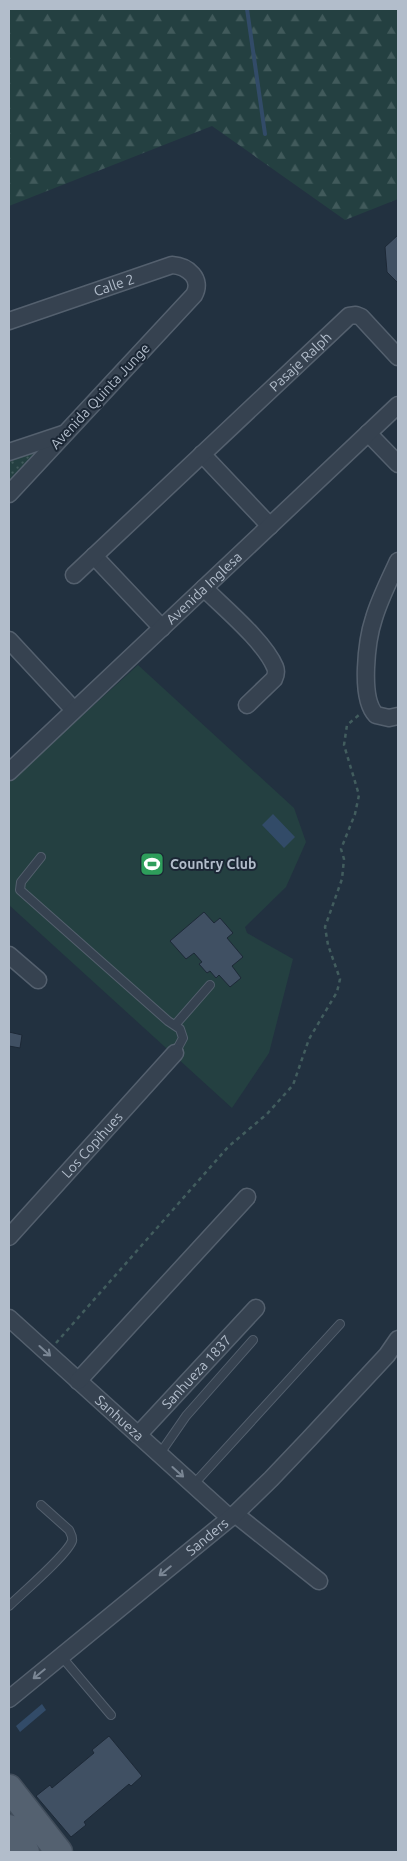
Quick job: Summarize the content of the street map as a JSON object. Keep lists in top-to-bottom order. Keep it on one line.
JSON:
{"streets":{"street":["Calle 2","Pasaje Ralph","Avenida Quinta Junge","Avenida Inglesa","Los Copihues","Sanhueza 1837","Sanhueza","Sanders"]},"crossings":[["Calle 2","Avenida Quinta Junge"],["Sanhueza 1837","Sanhueza"],["Sanhueza","Sanders"]],"one_way":["Sanders"],"places":{"sports":["Country Club"]}}
